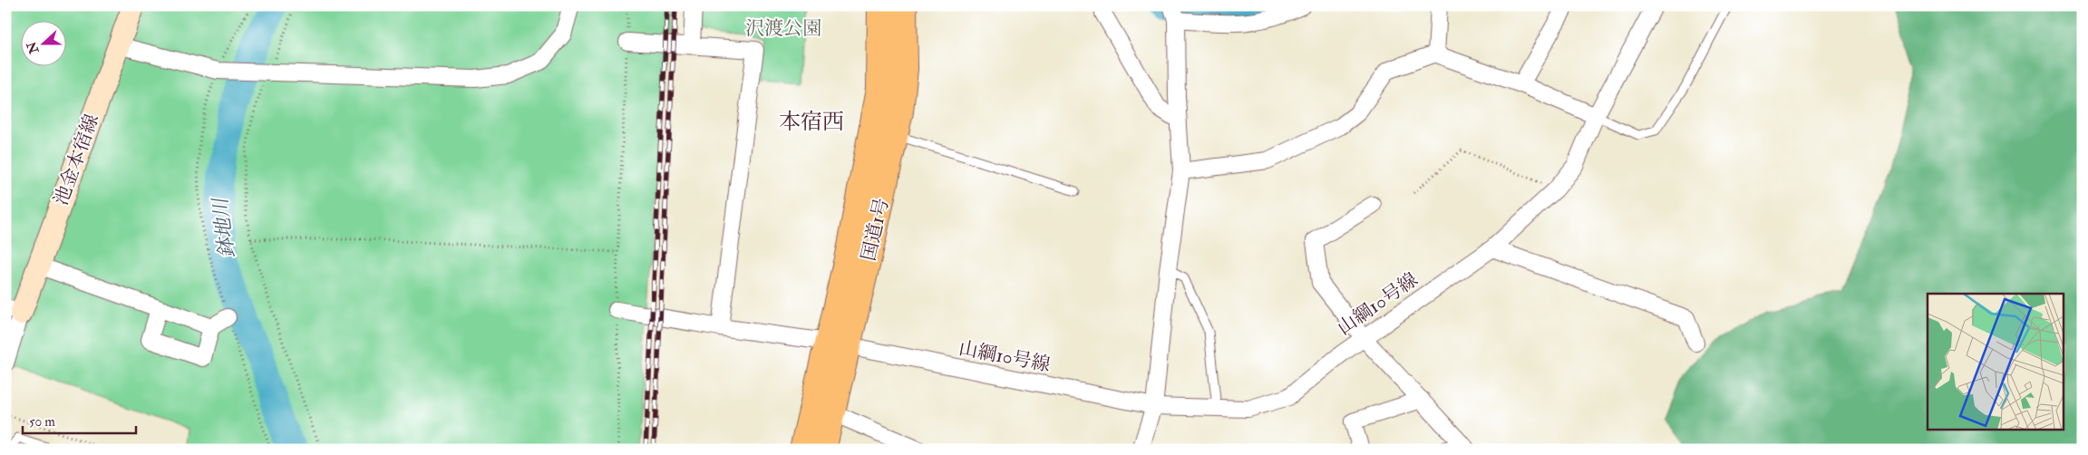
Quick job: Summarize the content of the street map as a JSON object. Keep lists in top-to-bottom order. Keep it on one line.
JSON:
{"streets":{"highway":["国道1号"],"street":["池金本宿線","山綱10号線"]},"crossings":[["国道1号","山綱10号線"]],"districts":["本宿西"],"water":["鉢地川"],"parks":["沢渡公園"],"scale_bar":"50 m","north":"left"}
